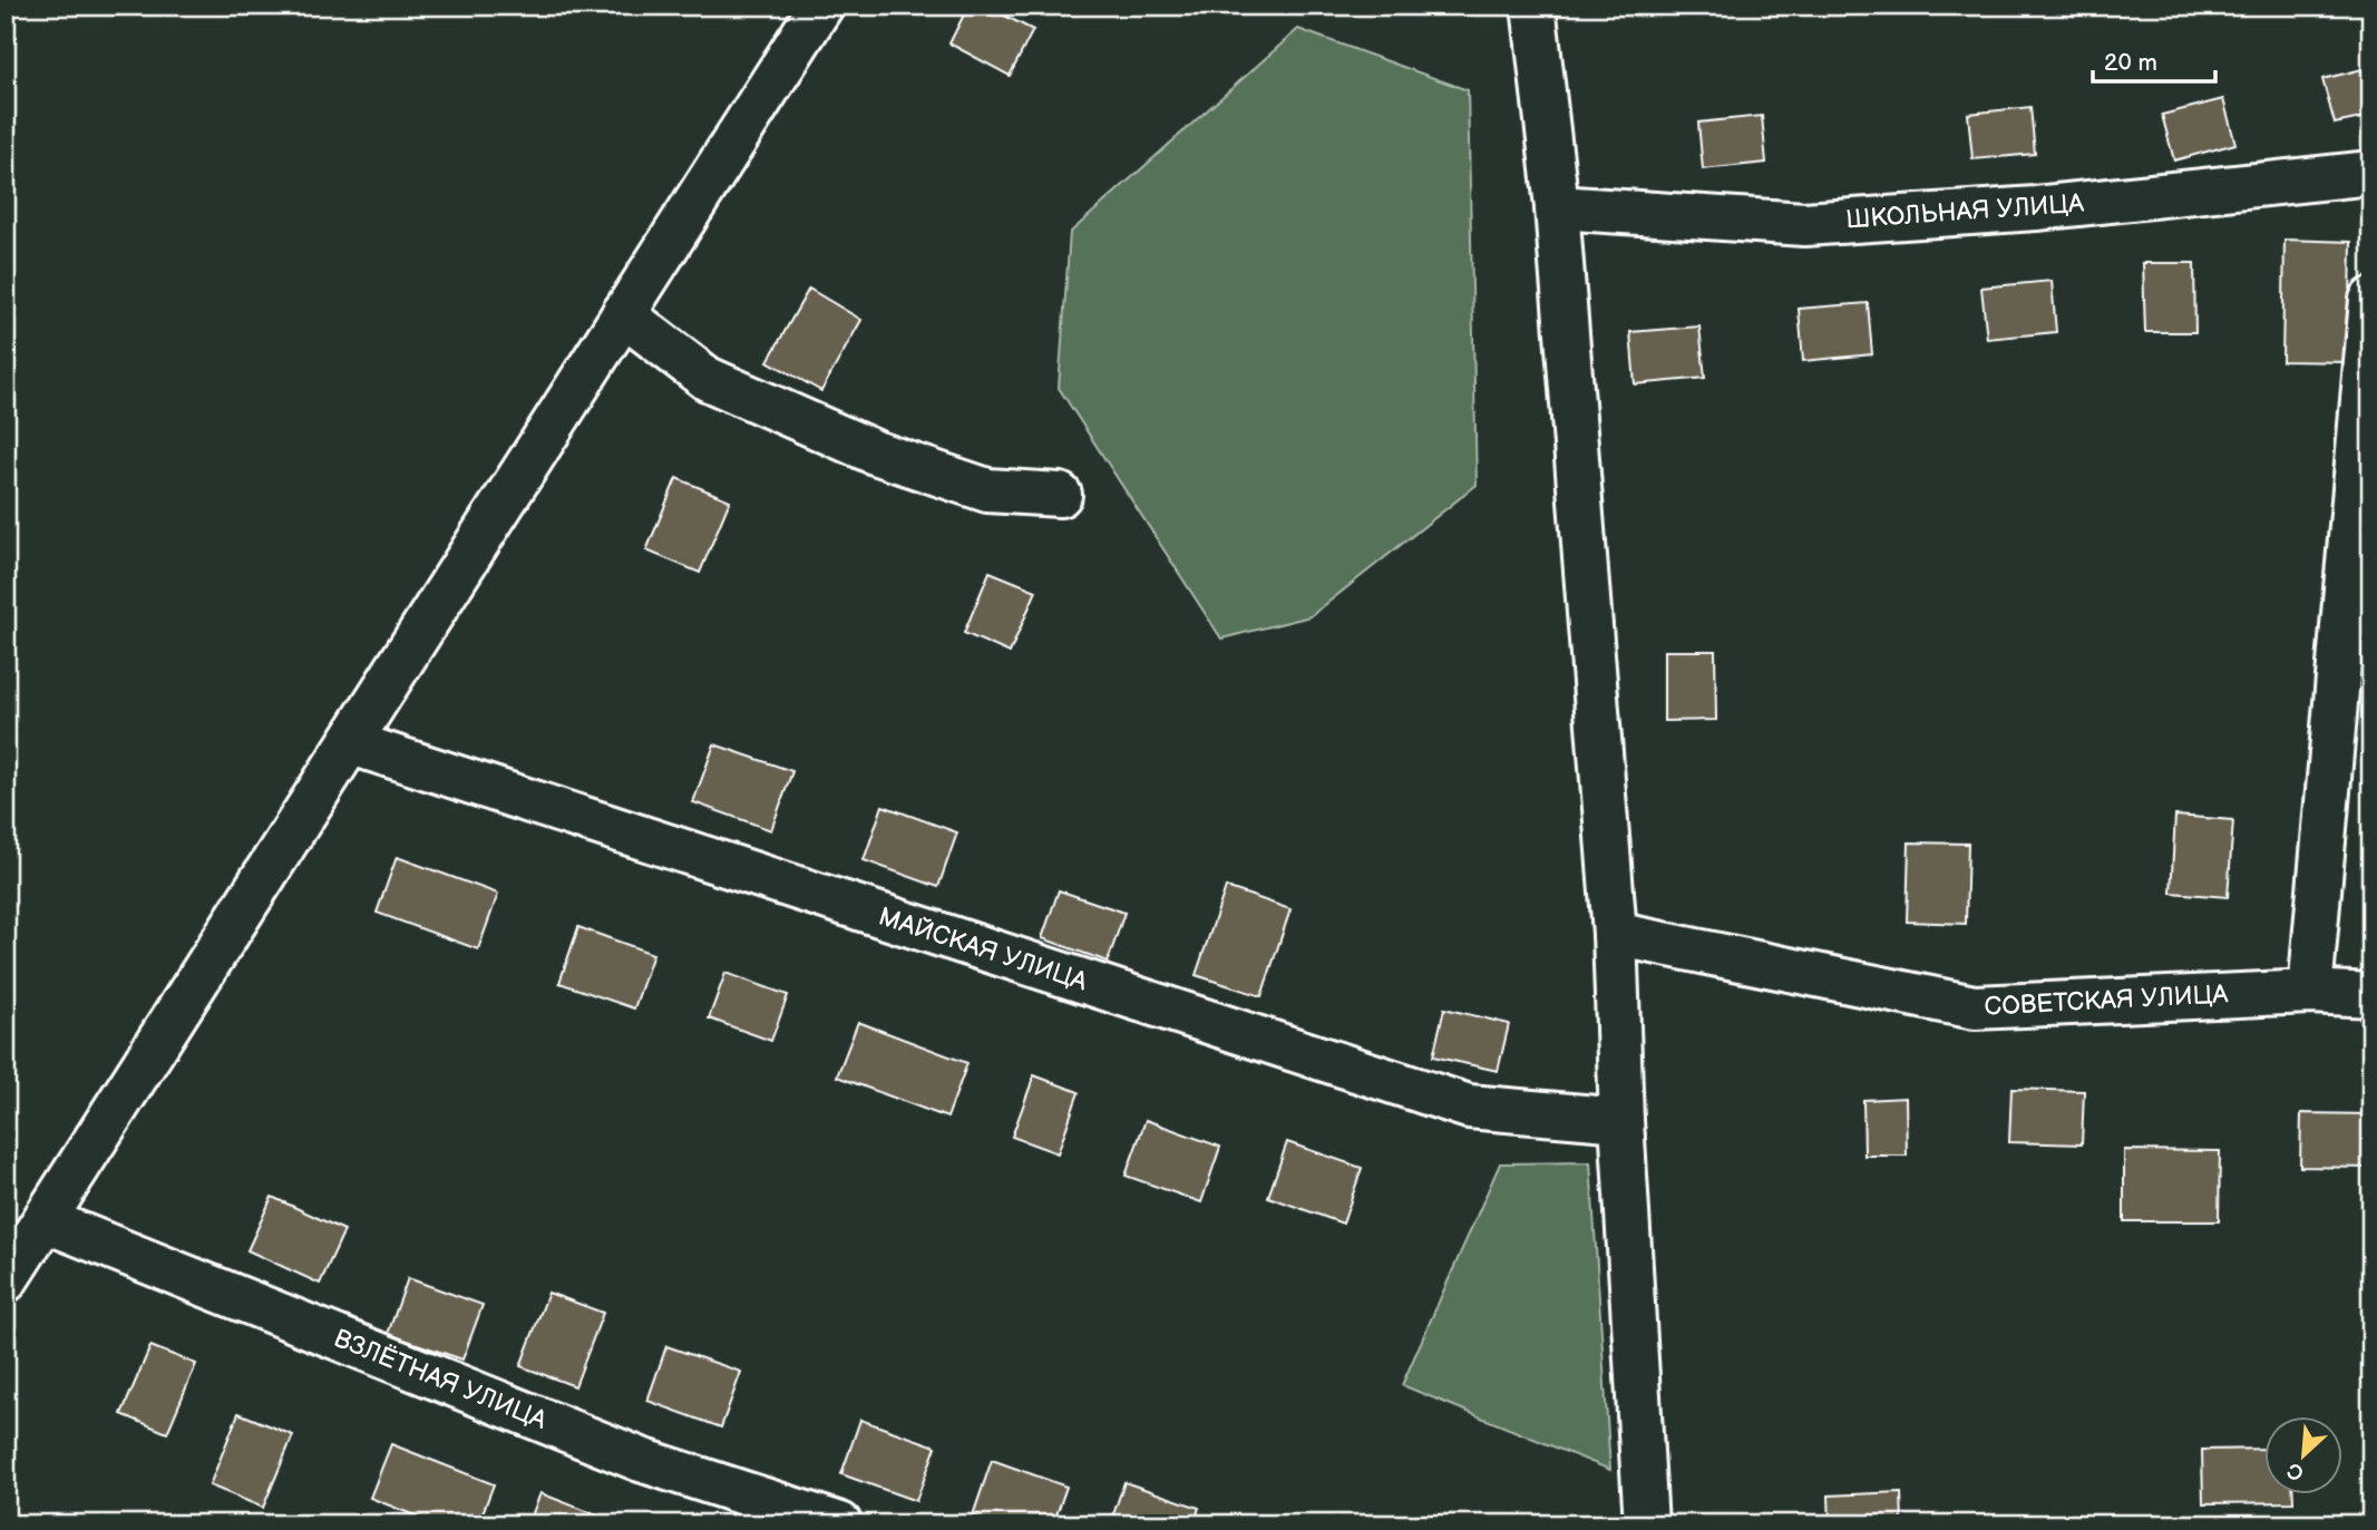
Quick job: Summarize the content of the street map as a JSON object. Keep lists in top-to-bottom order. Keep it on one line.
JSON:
{"streets":{"street":["ШКОЛЬНАЯ УЛИЦА","МАЙСКАЯ УЛИЦА","СОВЕТСКАЯ УЛИЦА","ВЗЛЁТНАЯ УЛИЦА"]},"scale_bar":"20 m","north":"bottom left"}
